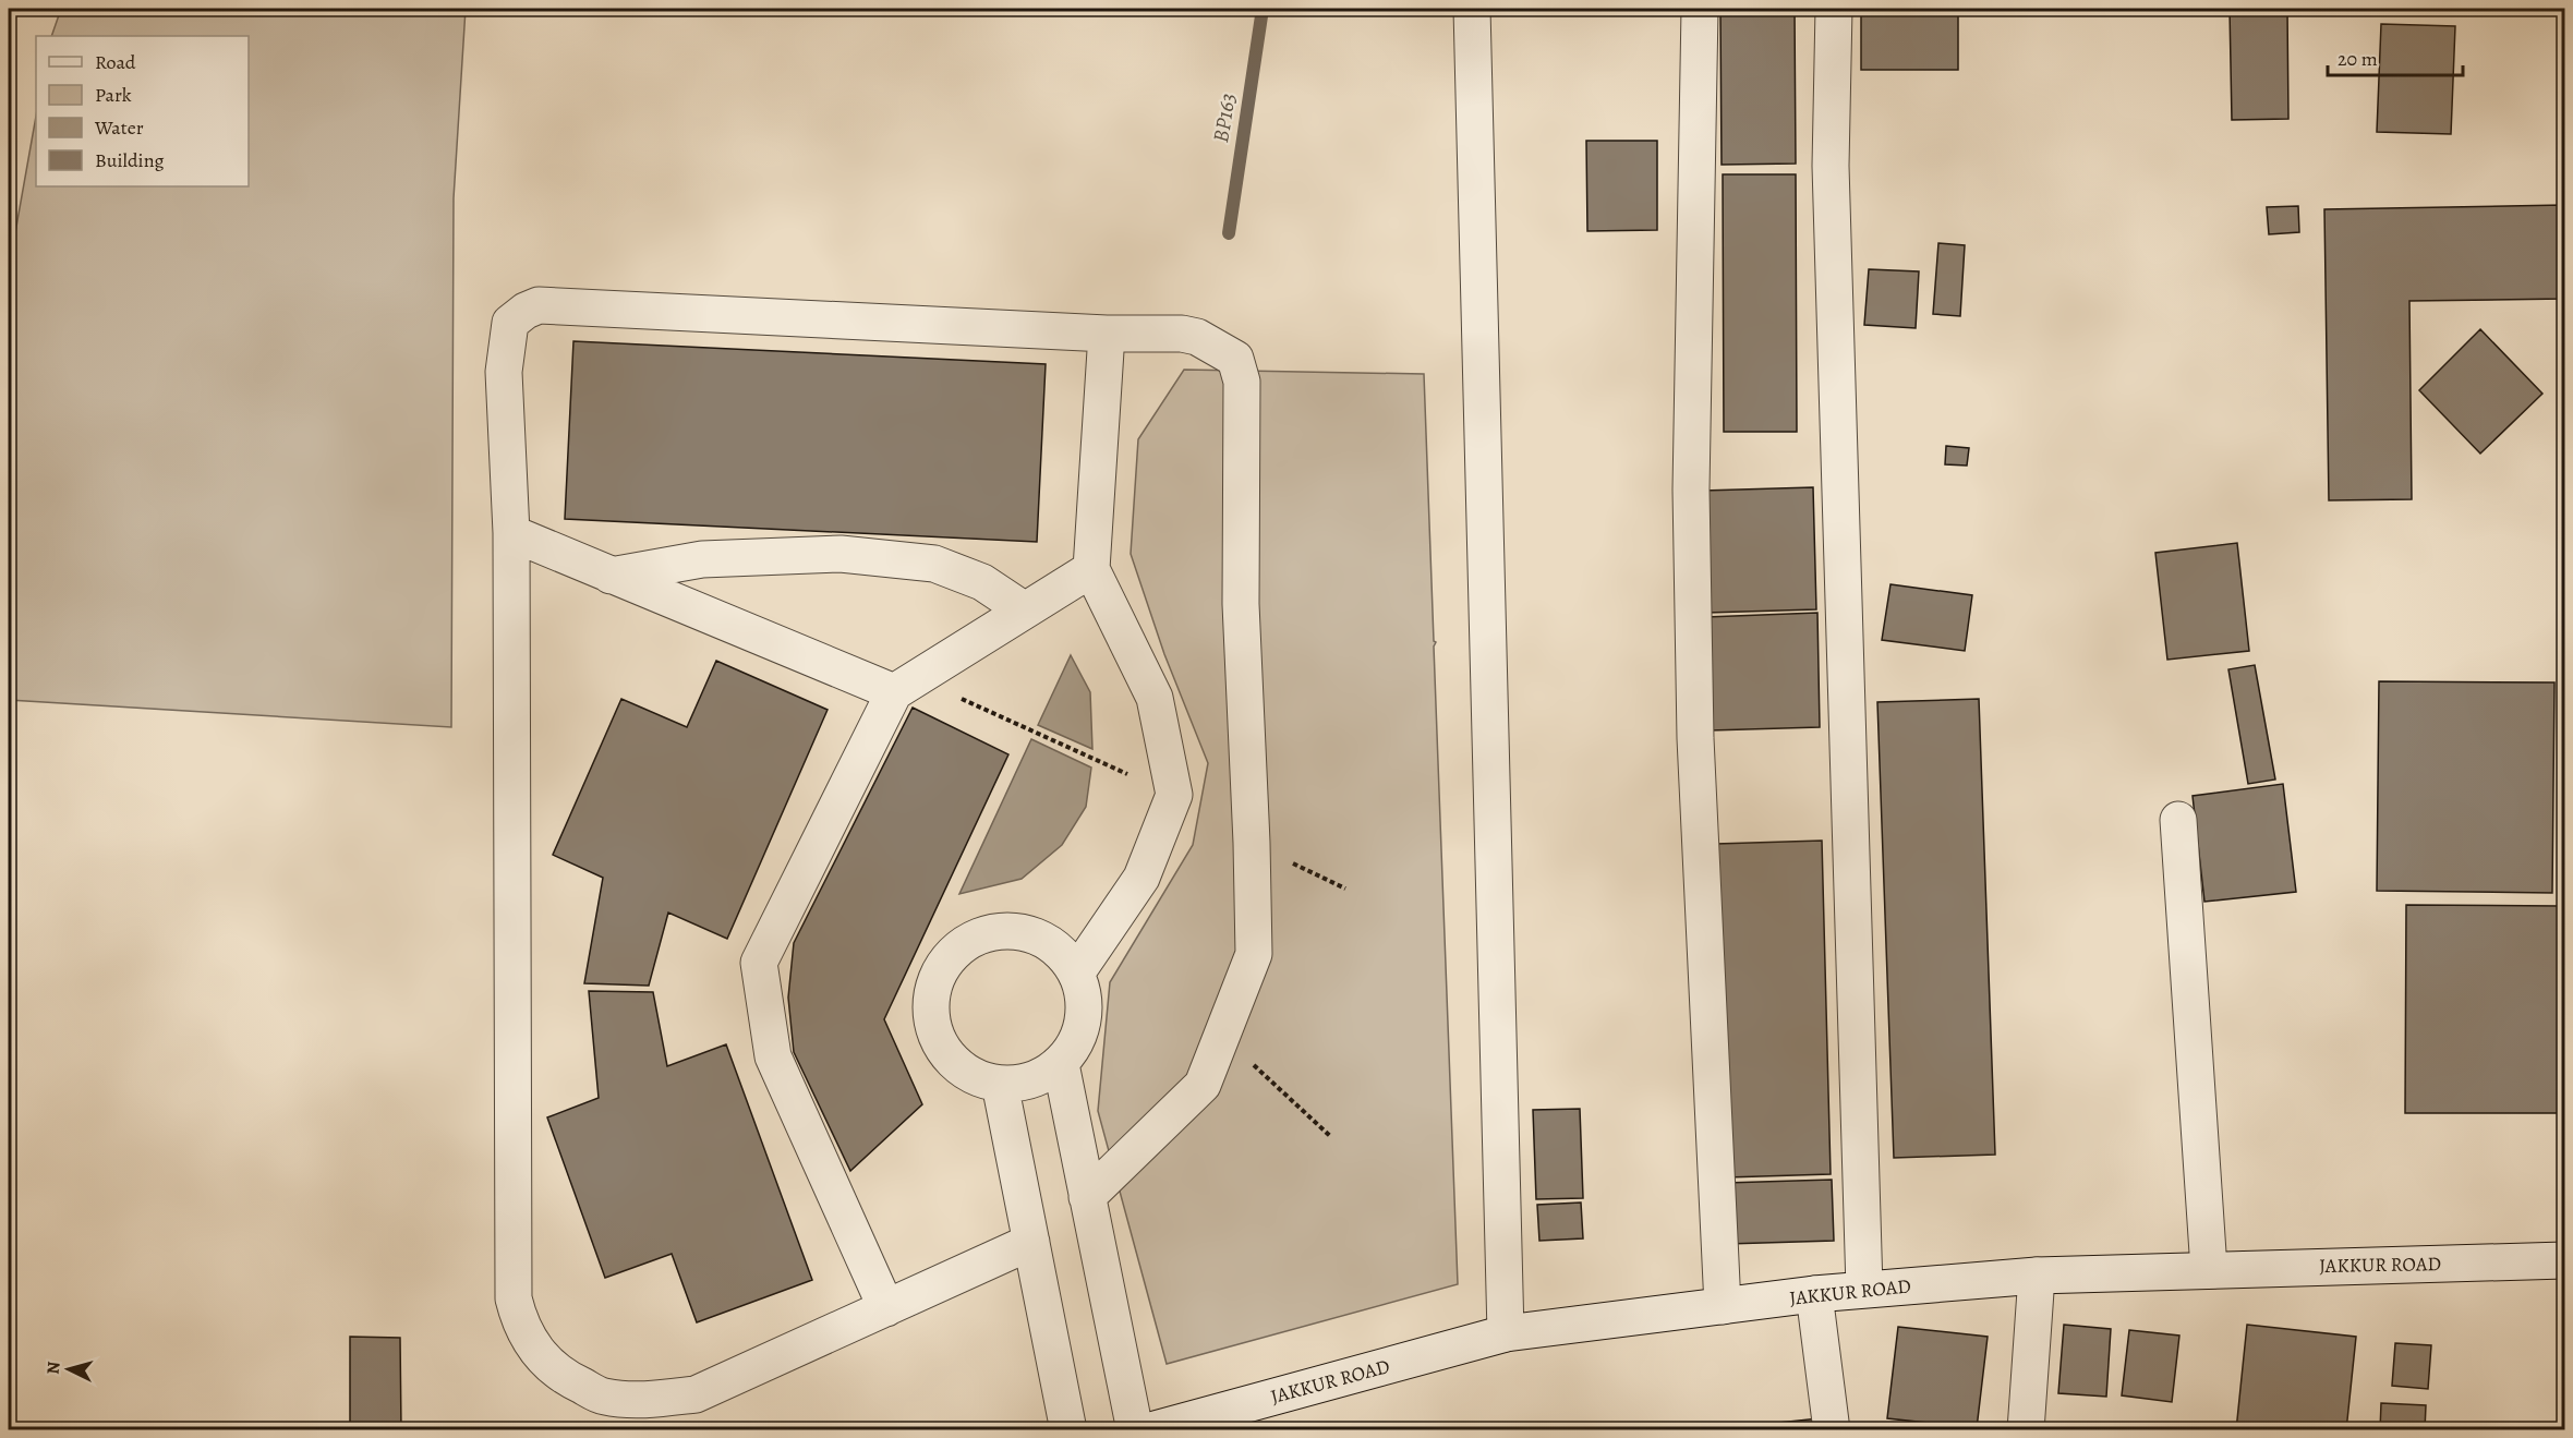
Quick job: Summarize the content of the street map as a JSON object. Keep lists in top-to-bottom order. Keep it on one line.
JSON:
{"streets":{"street":["JAKKUR ROAD"]},"water":["BP163"],"legend":["Road","Park","Water","Building"],"scale_bar":"20 m","north":"left"}
